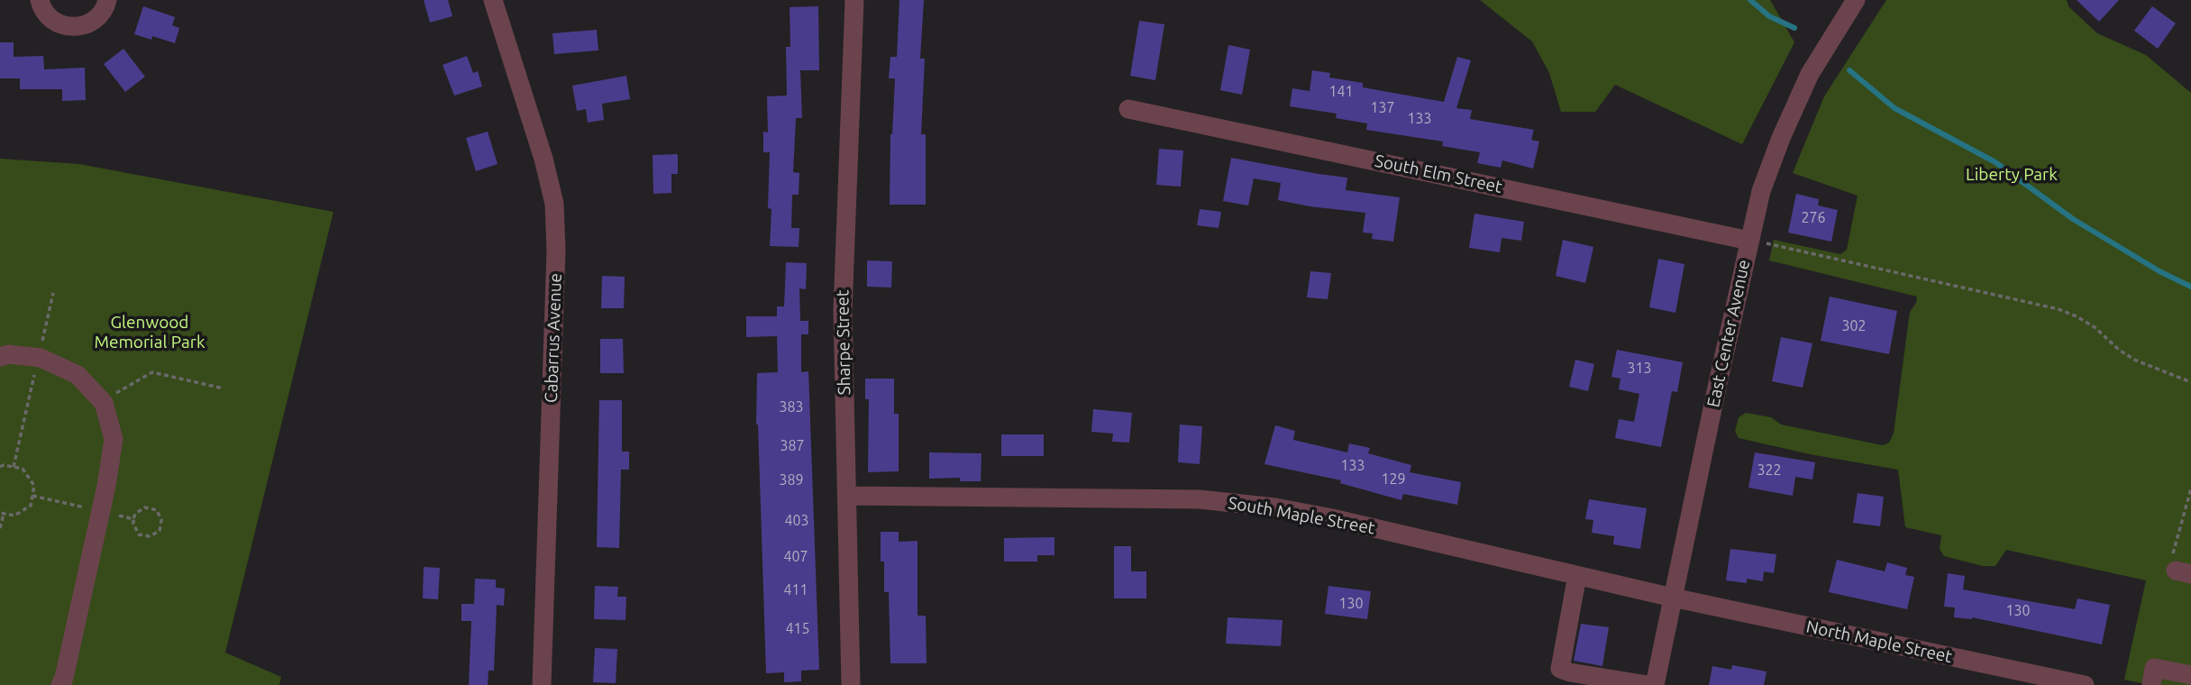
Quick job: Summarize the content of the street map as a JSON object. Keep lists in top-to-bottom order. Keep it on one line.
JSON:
{"streets":{"street":["South Elm Street","East Center Avenue","Cabarrus Avenue","Sharpe Street","South Maple Street","North Maple Street"]},"crossings":[["South Elm Street","East Center Avenue"],["East Center Avenue","South Maple Street"],["East Center Avenue","North Maple Street"],["Sharpe Street","South Maple Street"],["South Maple Street","North Maple Street"]],"parks":["Liberty Park","Glenwood Memorial Park"],"house_numbers":["141","137","133","276","302","313","383","387","133","322","129","389","403","407","411","130","130","415"]}
